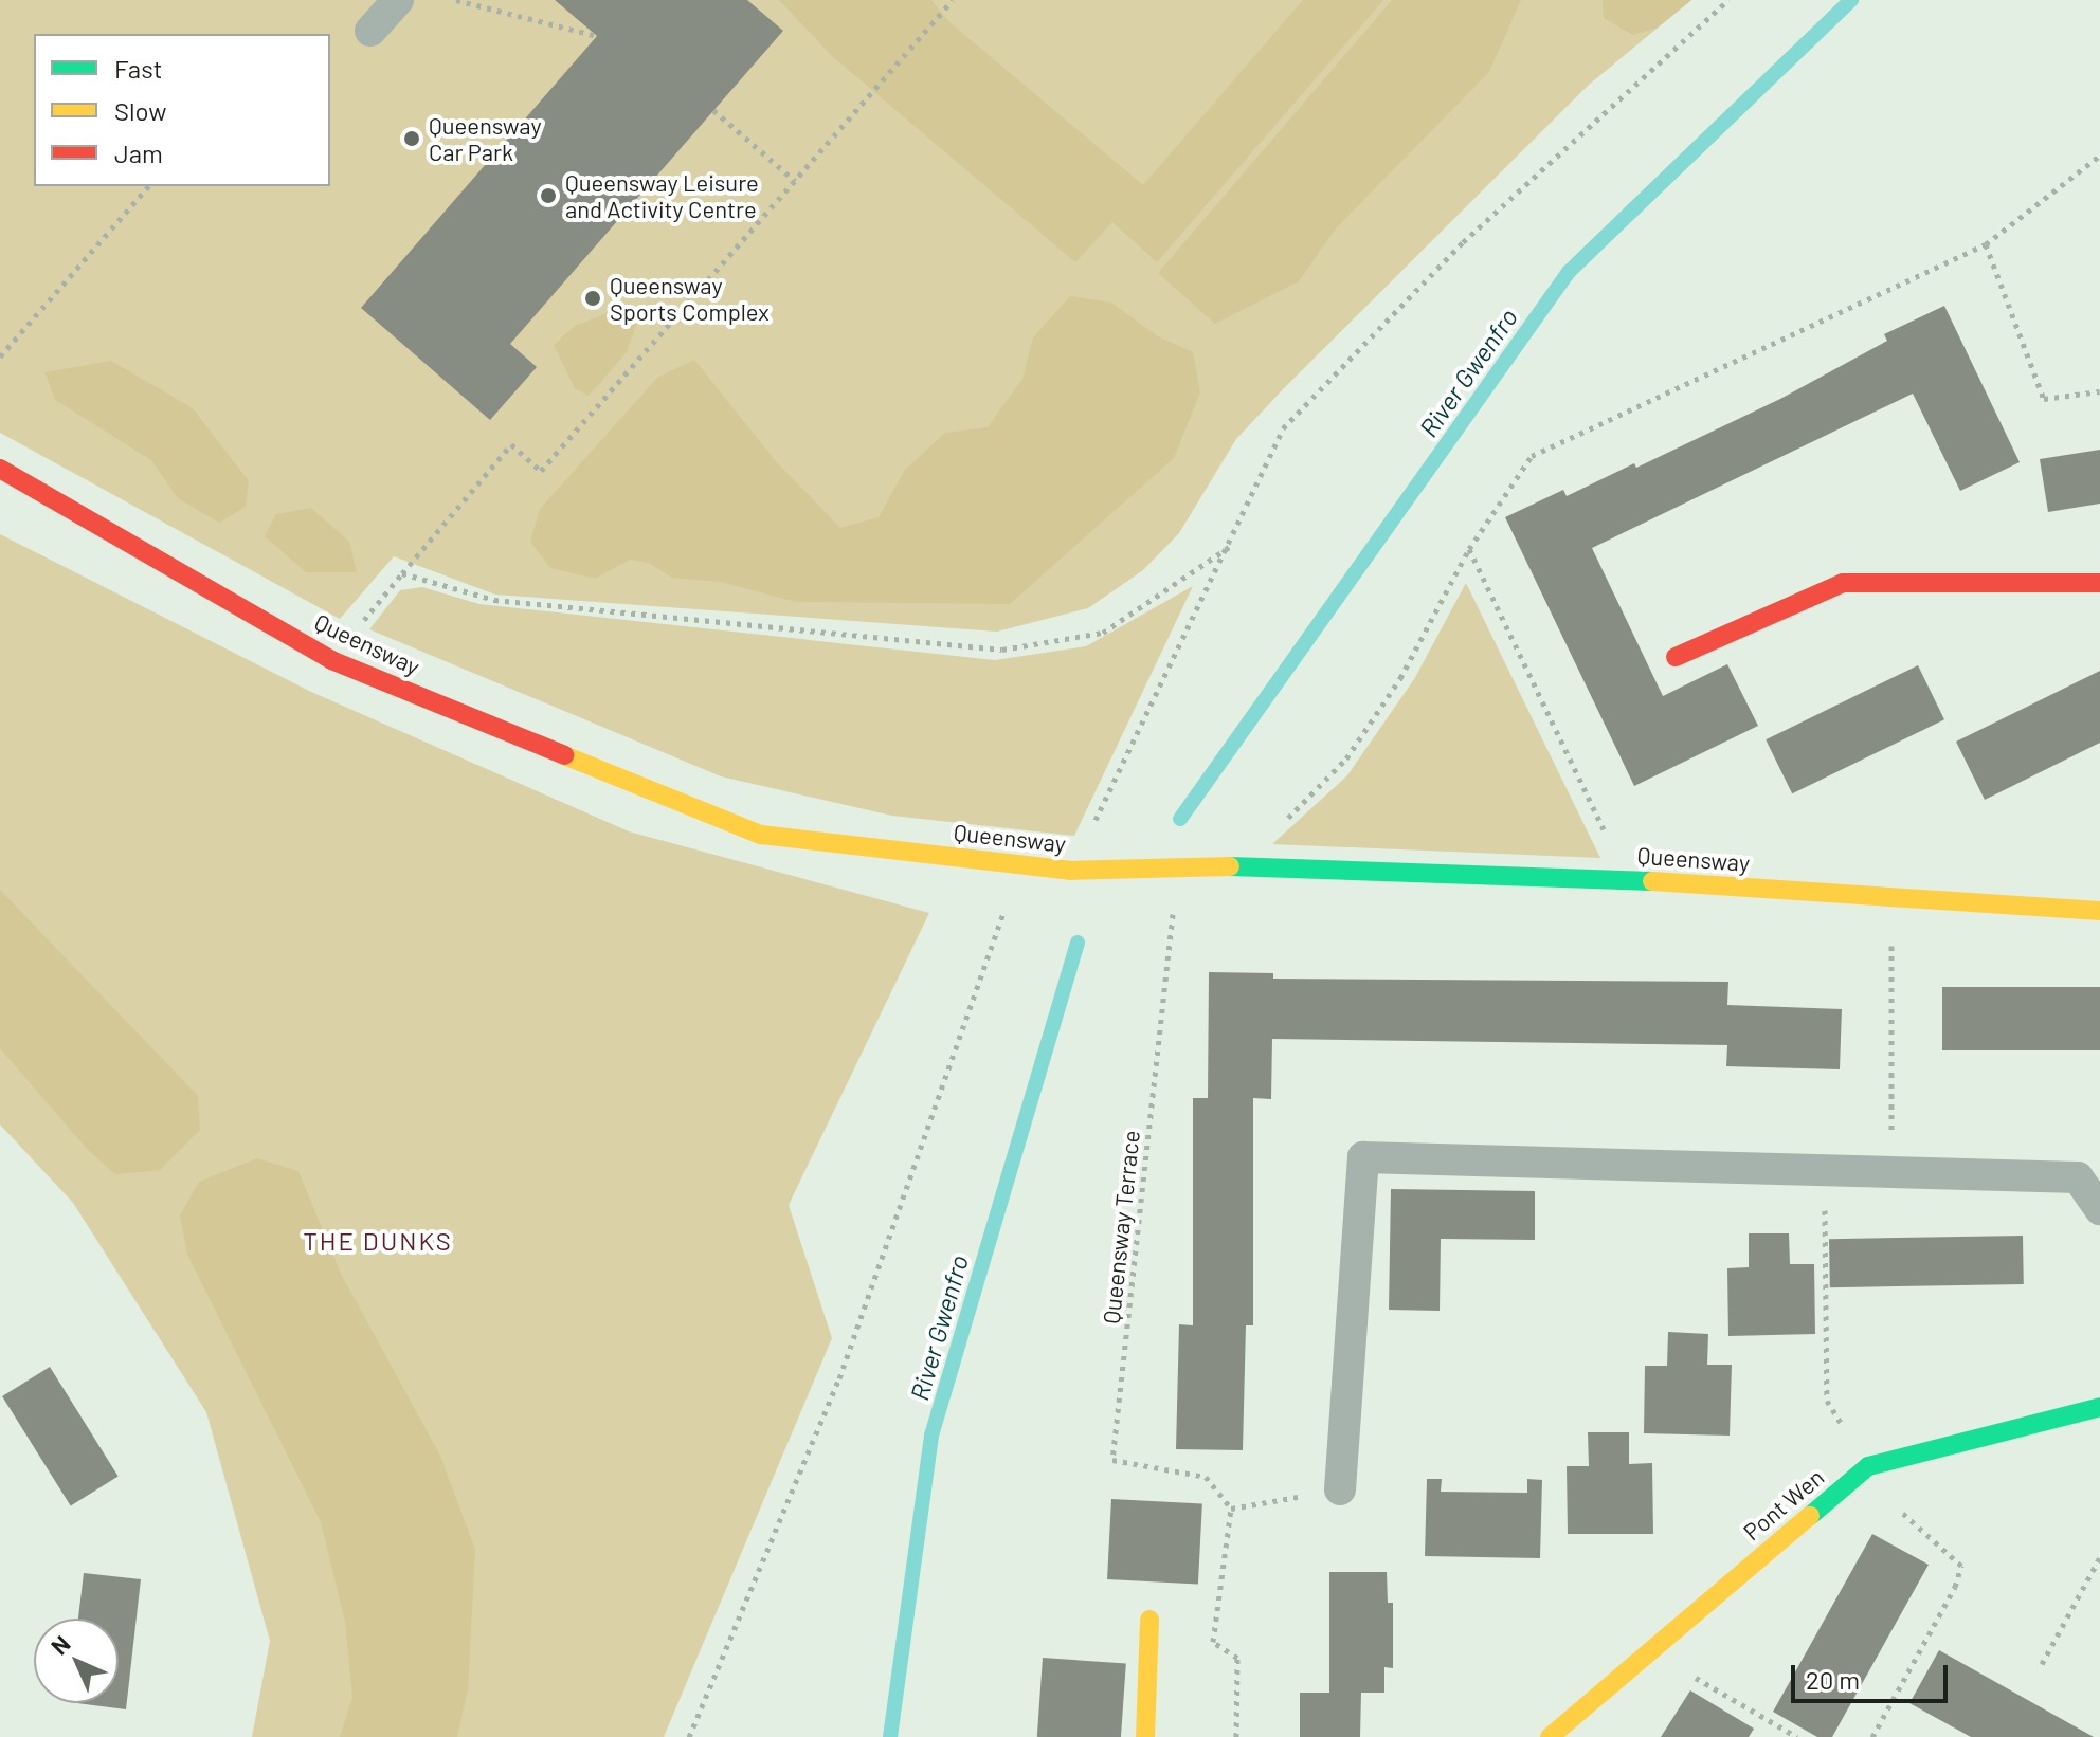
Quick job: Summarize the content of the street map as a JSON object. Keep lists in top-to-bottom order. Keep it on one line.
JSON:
{"streets":{"street":["Queensway","Pont Wen"],"path":["Queensway Terrace"]},"crossings":[["Queensway","Queensway Terrace"]],"districts":["THE DUNKS"],"water":["River Gwenfro"],"places":["Queensway Car Park","Queensway Leisure and Activity Centre","Queensway Sports Complex"],"legend":["Fast","Slow","Jam"],"scale_bar":"20 m","north":"top left"}
